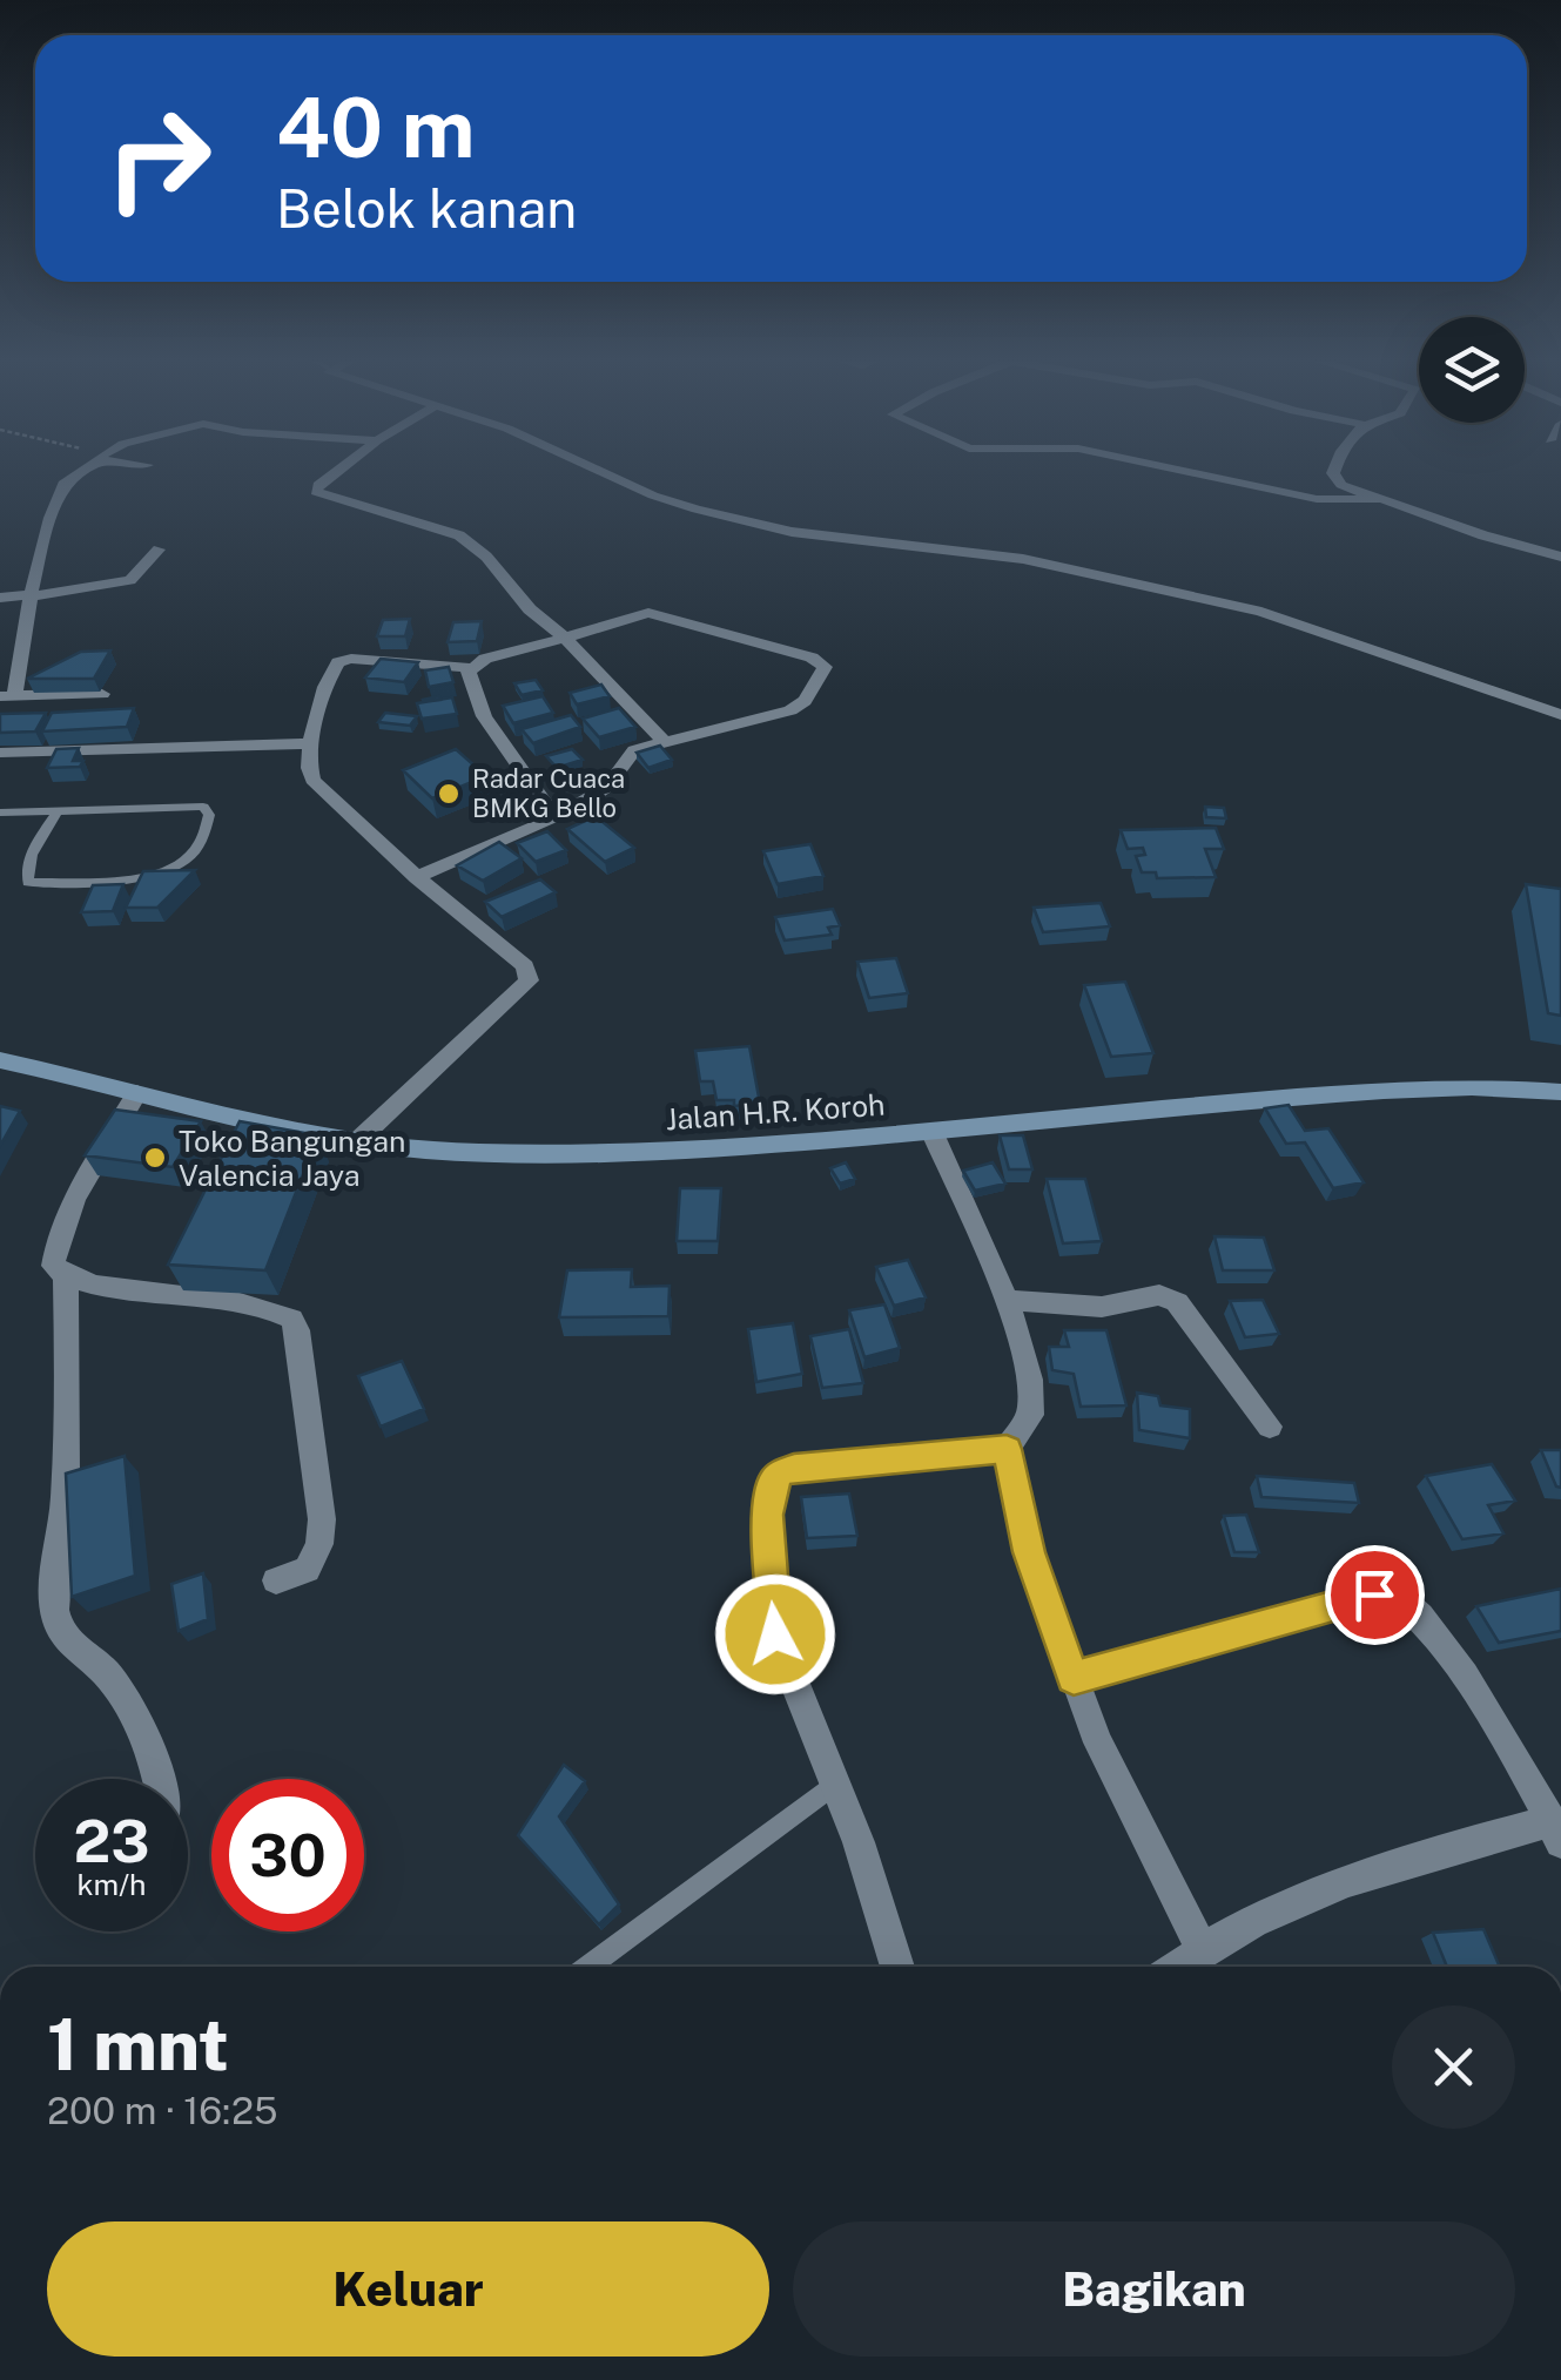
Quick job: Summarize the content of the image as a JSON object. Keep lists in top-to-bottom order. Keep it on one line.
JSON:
{"streets":{"main road":["Jalan H.R. Koroh"]},"places":["Radar Cuaca BMKG Bello","Toko Bangungan Valencia Jaya"],"page":{"turn":["40 m","Belok kanan"],"speed":"23 km/h","limit":"30","heading":["1 mnt","200 m · 16:25"],"buttons":["Keluar","Bagikan"]}}
